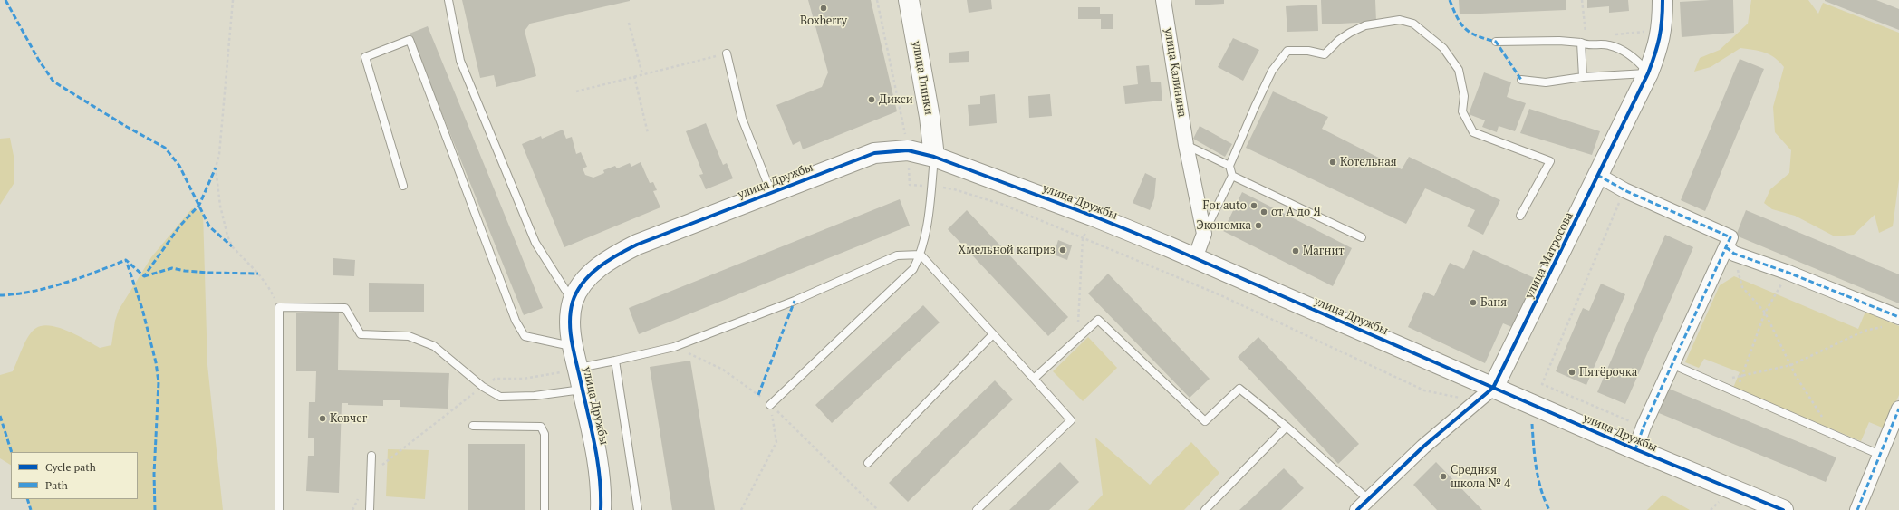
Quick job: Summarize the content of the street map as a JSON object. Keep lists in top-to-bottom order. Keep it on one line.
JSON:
{"streets":{"street":["улица Калинина","улица Глинки","улица Дружбы","улица Матросова"]},"crossings":[["улица Глинки","улица Дружбы"],["улица Дружбы","улица Матросова"]],"places":["Boxberry","Дикси","Котельная","For auto","от А до Я","Экономка","Хмельной каприз","Магнит","Баня","Пятёрочка","Ковчег","Средняя школа № 4"],"legend":["Cycle path","Path"]}
